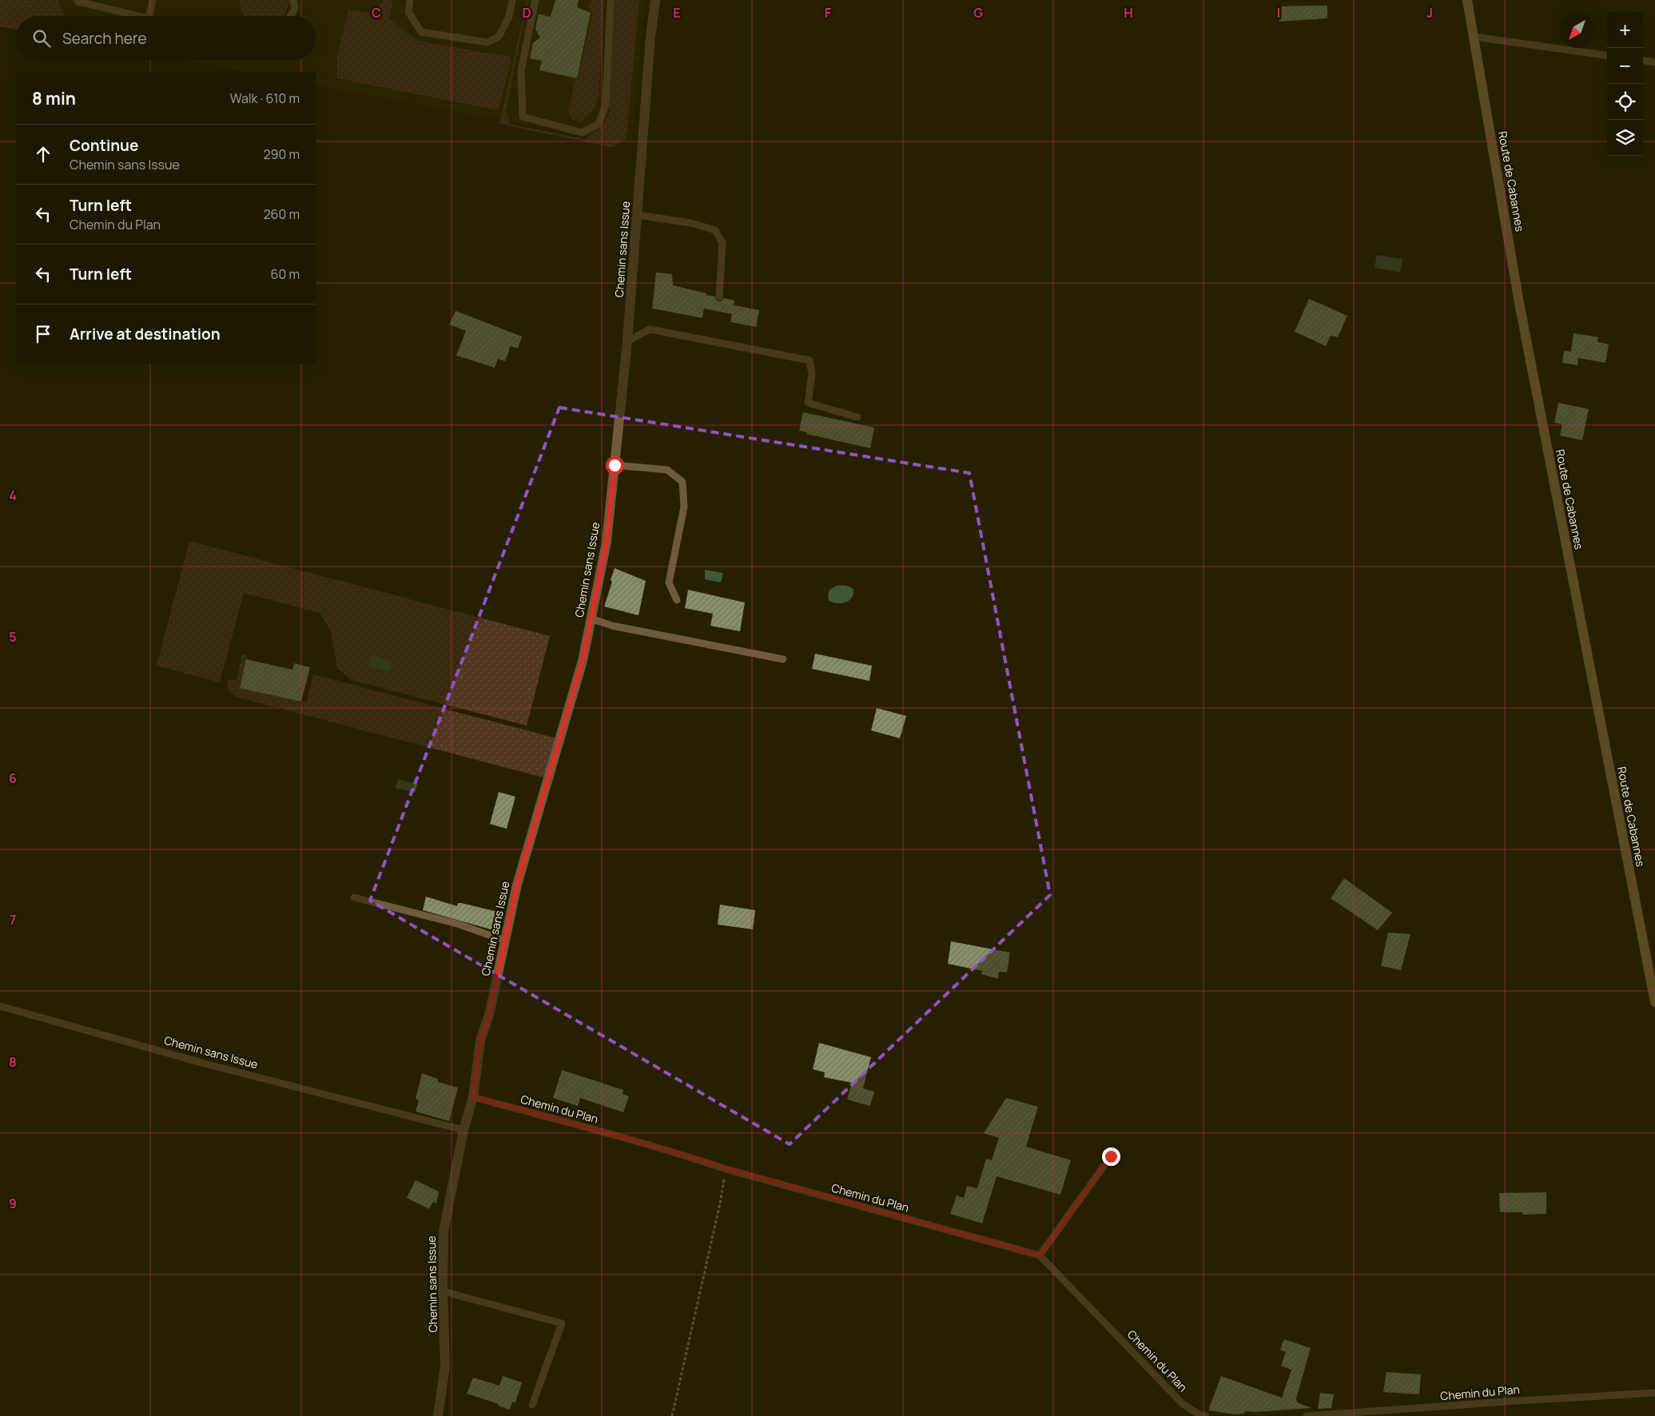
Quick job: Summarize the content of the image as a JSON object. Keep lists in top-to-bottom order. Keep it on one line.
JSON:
{"streets":{"main road":["Route de Cabannes"],"street":["Chemin sans Issue"],"lane":["Chemin du Plan"]},"crossings":[["Chemin sans Issue","Chemin du Plan"]],"north":"bottom left","page":{"map_buttons":["+","−"],"search":"Search here","heading":["8 min","Walk · 610 m"],"list":[["Continue","Chemin sans Issue","290 m"],["Turn left","Chemin du Plan","260 m"],["Turn left","60 m"],"Arrive at destination"]},"grid":{"columns":["C","D","E","F","G","H","I","J"],"rows":["4","5","6","7","8","9"]}}
